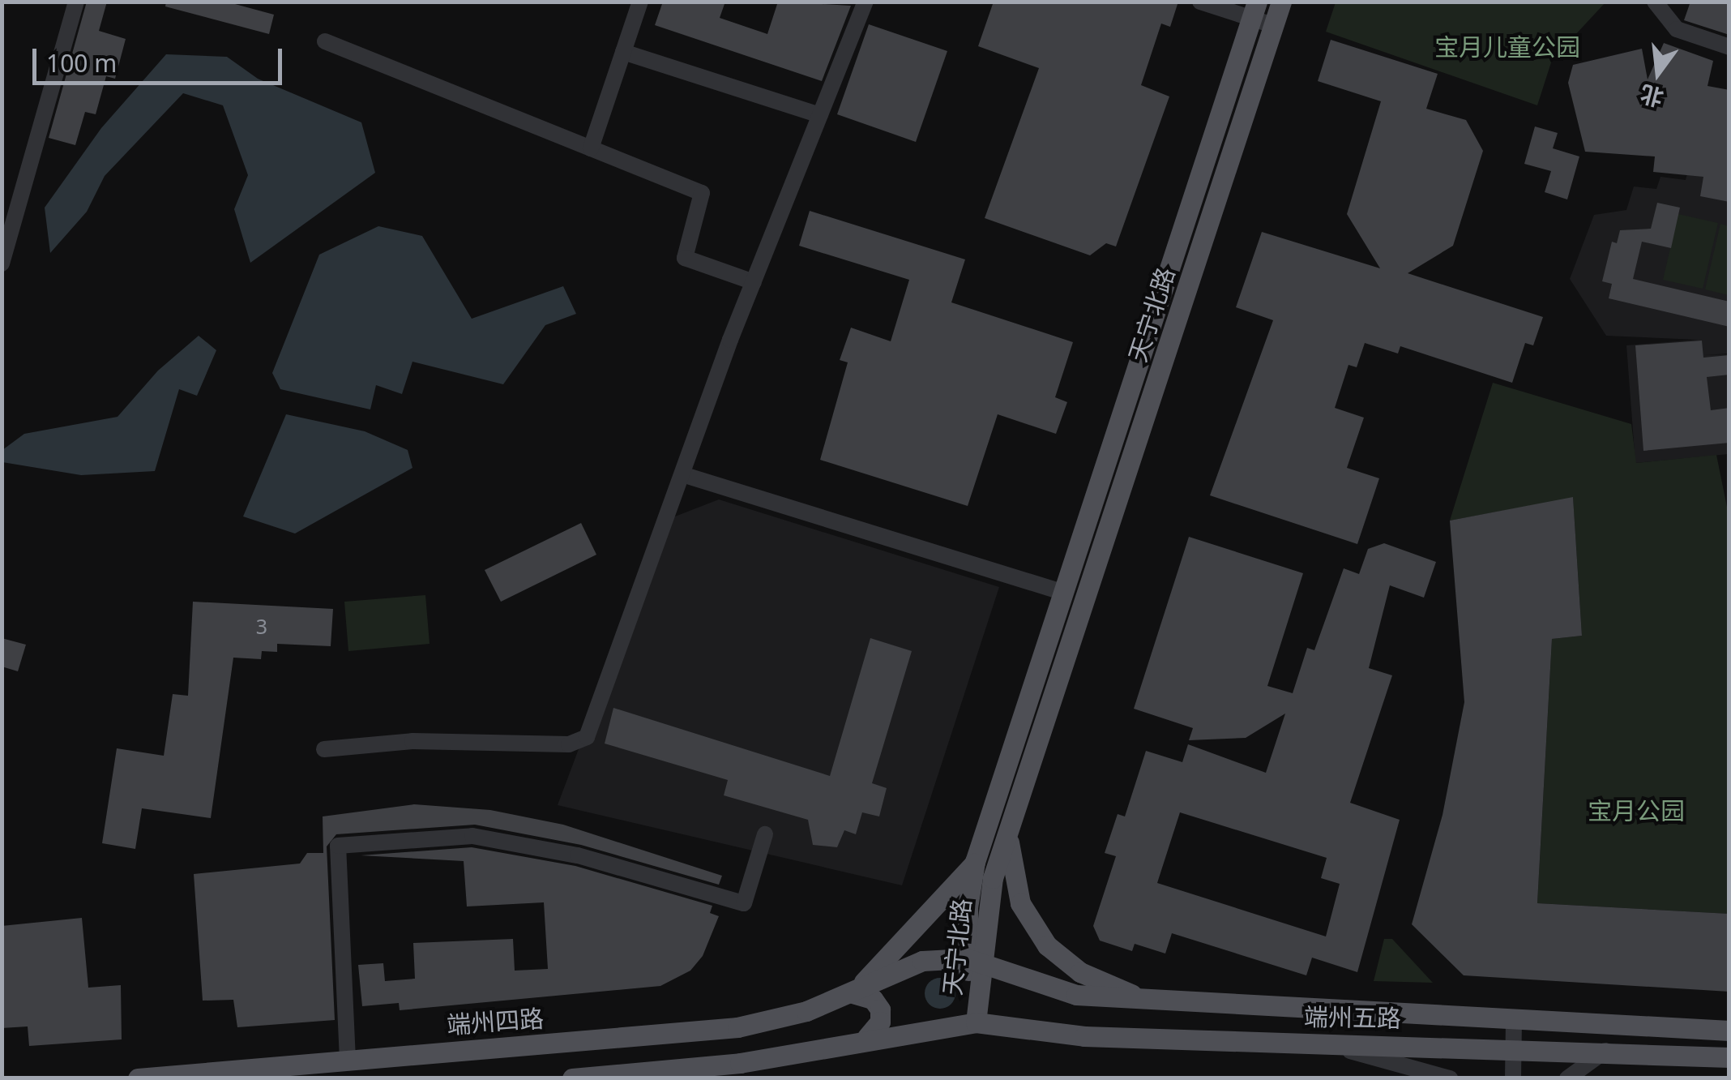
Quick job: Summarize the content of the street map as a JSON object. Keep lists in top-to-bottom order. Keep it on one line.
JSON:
{"streets":{"main road":["天宁北路","端州五路","端州四路"]},"crossings":[["天宁北路","端州五路"],["天宁北路","端州四路"],["端州五路","端州四路"]],"parks":["宝月儿童公园","宝月公园"],"house_numbers":["3"],"scale_bar":"100 m","north":"bottom"}
